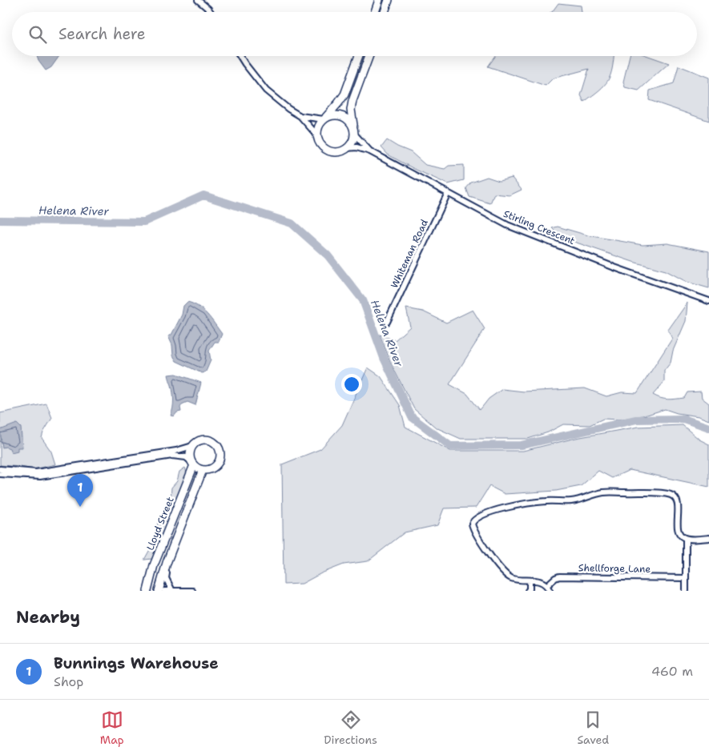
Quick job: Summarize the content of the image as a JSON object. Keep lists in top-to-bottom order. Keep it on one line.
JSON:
{"streets":{"main road":["Lloyd Street"],"street":["Stirling Crescent","Whiteman Road","Shellforge Lane"]},"crossings":[["Stirling Crescent","Whiteman Road"]],"water":["Helena River"],"page":{"search":"Search here","pins":"1","heading":"Nearby","list":[{"mark":"1","name":"Bunnings Warehouse","note":"Shop","value":"460 m"}],"nav":["Map","Directions","Saved"]}}
